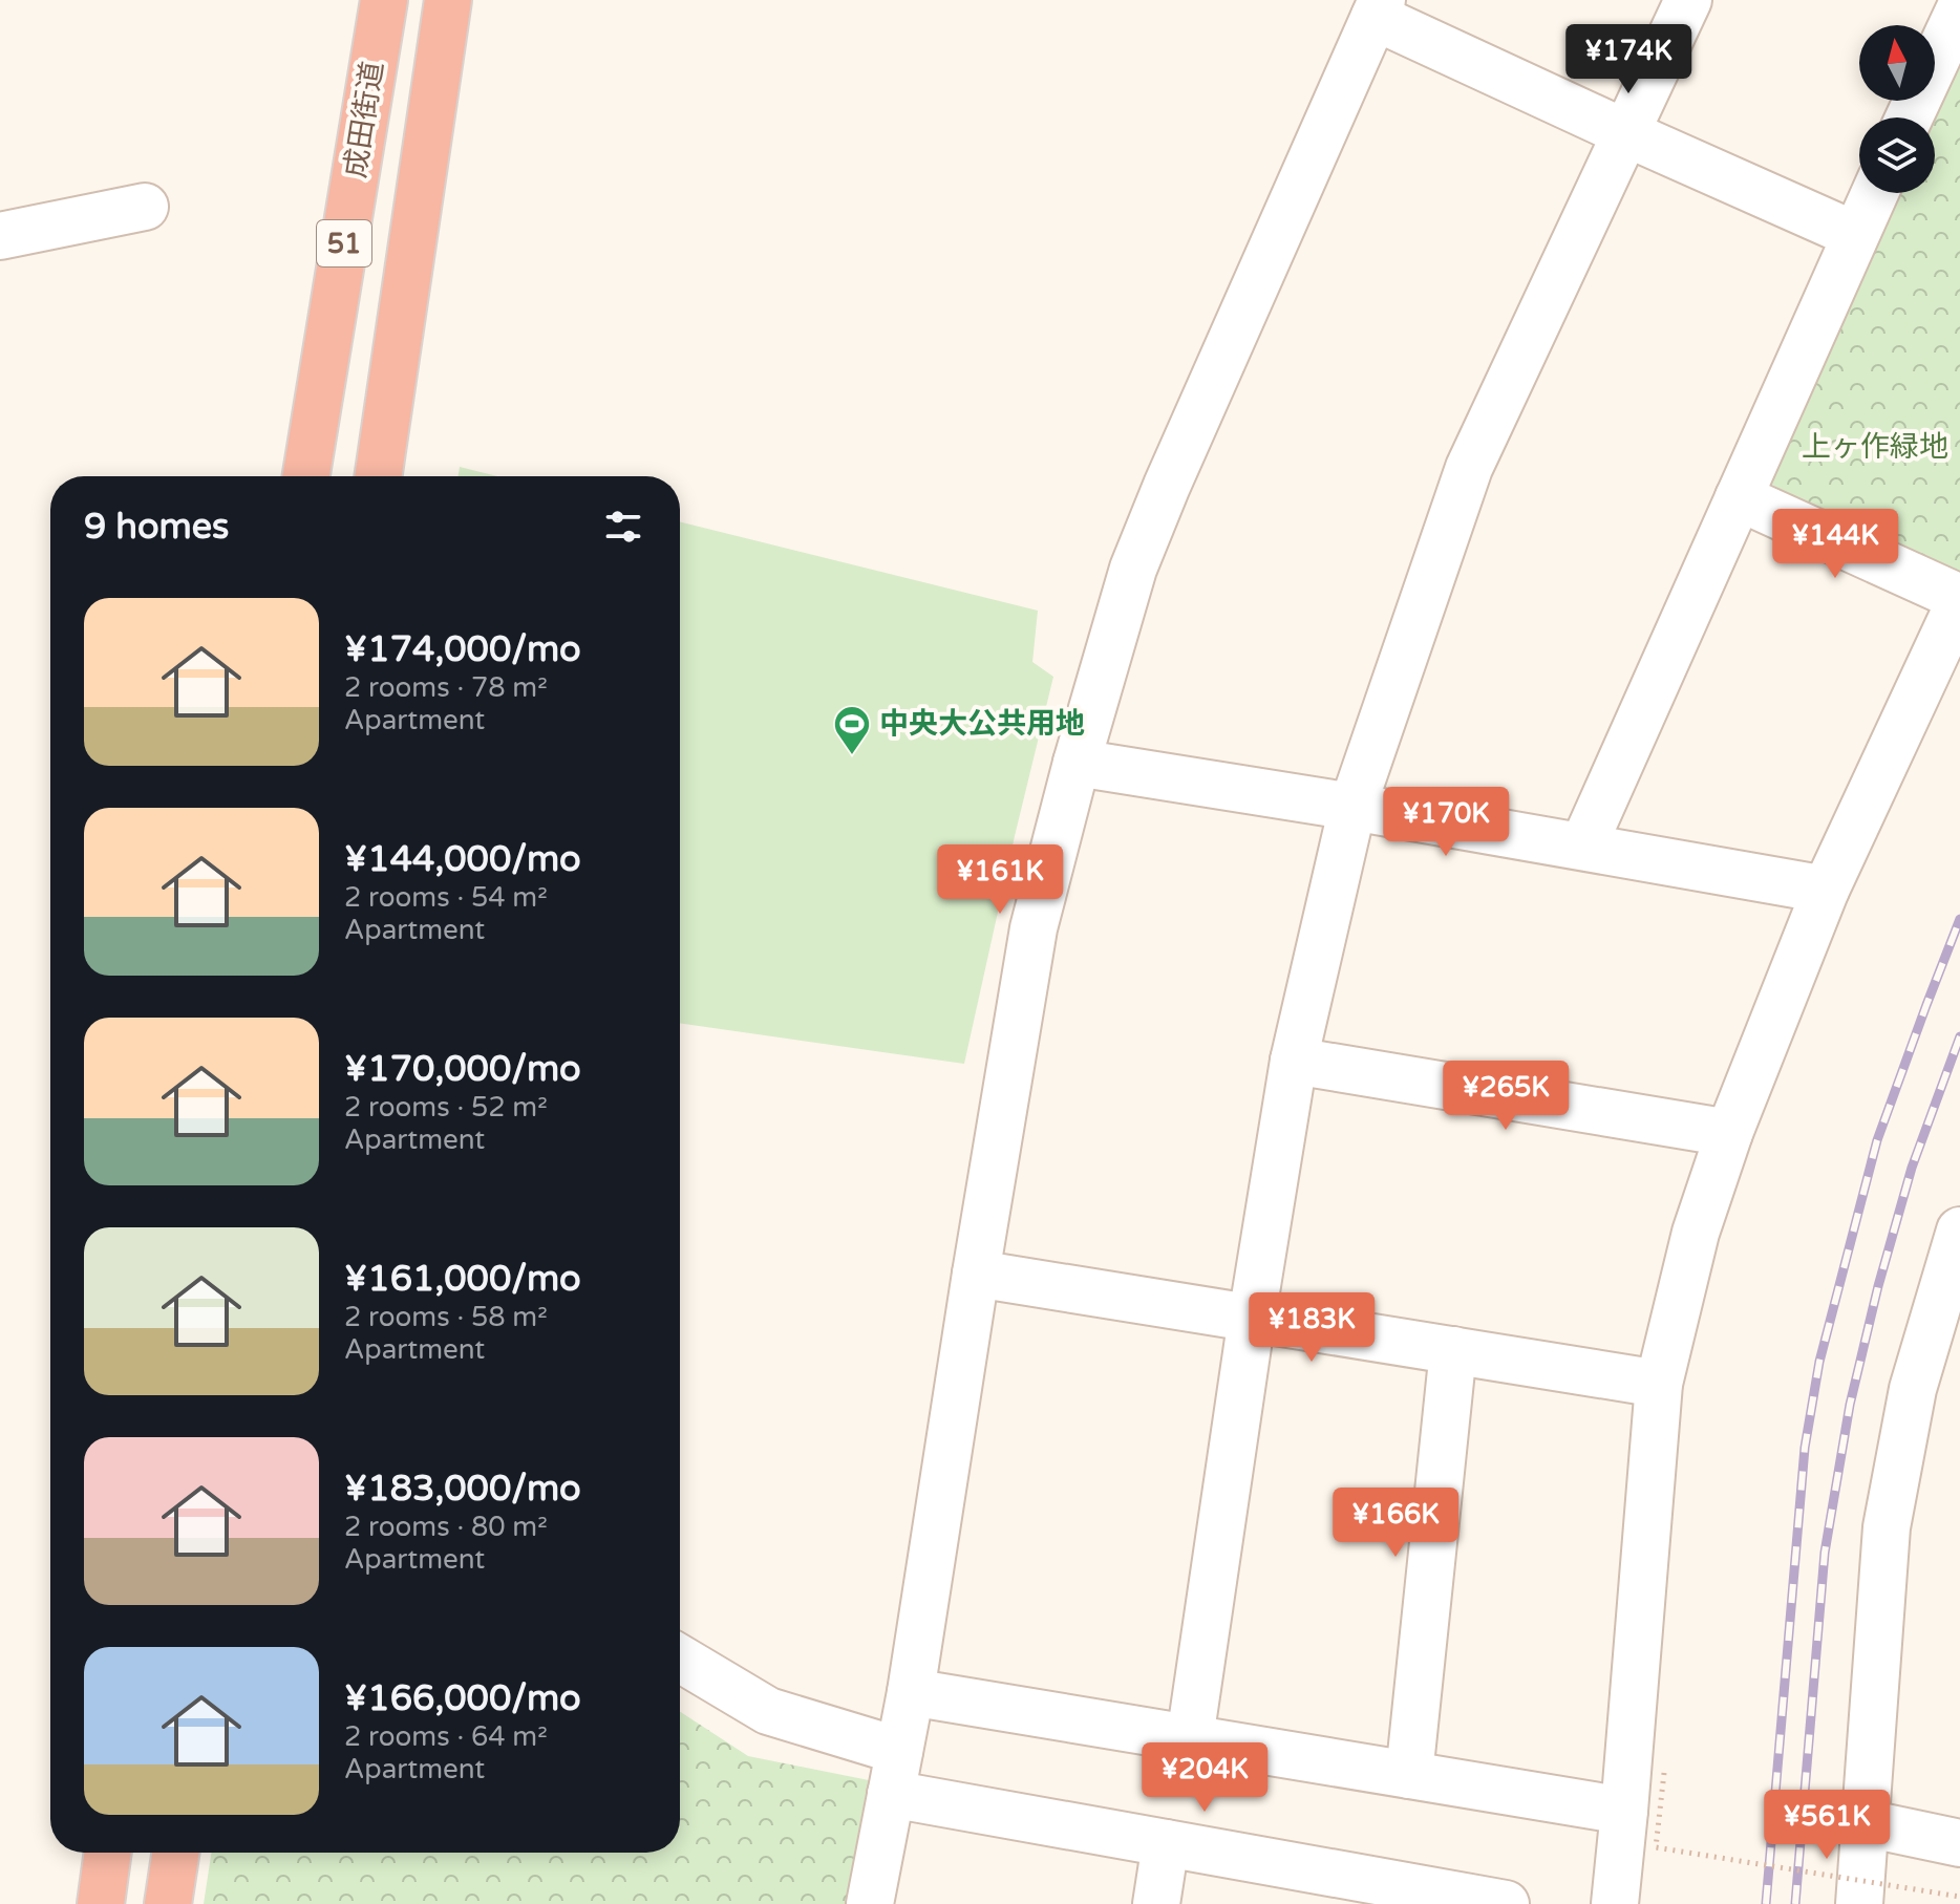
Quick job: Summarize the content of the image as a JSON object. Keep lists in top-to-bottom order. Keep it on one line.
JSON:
{"streets":{"highway":["成田街道","51"]},"parks":["上ヶ作緑地"],"places":{"sports":["中央大公共用地"]},"north":"top","page":{"price":["¥174K","¥144K","¥170K","¥161K","¥265K","¥183K","¥166K","¥204K","¥561K"],"heading":"9 homes","list":[{"name":"¥174,000/mo","note":"2 rooms · 78 m² · Apartment"},{"name":"¥144,000/mo","note":"2 rooms · 54 m² · Apartment"},{"name":"¥170,000/mo","note":"2 rooms · 52 m² · Apartment"},{"name":"¥161,000/mo","note":"2 rooms · 58 m² · Apartment"},{"name":"¥183,000/mo","note":"2 rooms · 80 m² · Apartment"},{"name":"¥166,000/mo","note":"2 rooms · 64 m² · Apartment"}]}}
